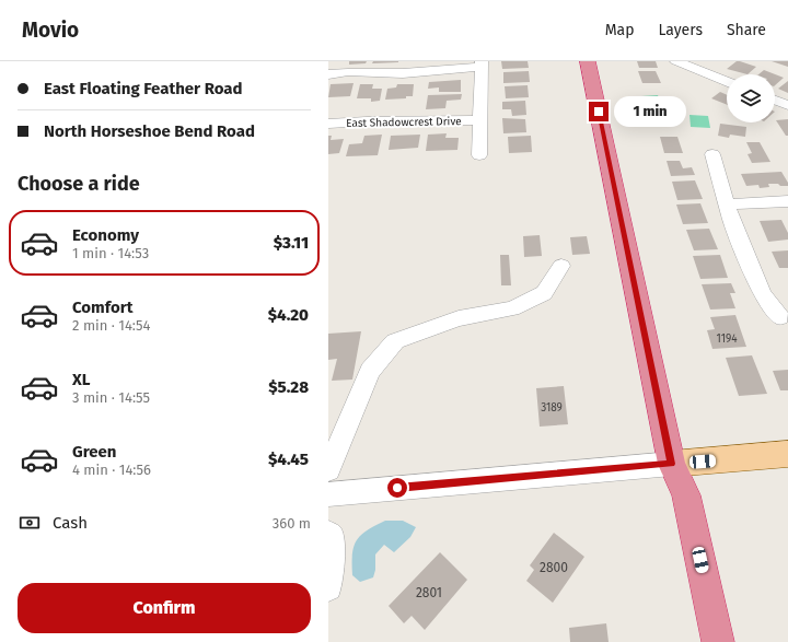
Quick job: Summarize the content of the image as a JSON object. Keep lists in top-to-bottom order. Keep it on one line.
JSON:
{"streets":{"street":["East Shadowcrest Drive"]},"house_numbers":["1194","3189","2800","2801"],"page":{"header":"Movio","nav":["Map","Layers","Share"],"banner":["East Floating Feather Road","North Horseshoe Bend Road"],"bubble":"1 min","heading":"Choose a ride","list":[{"name":"Economy","note":"1 min · 14:53","value":"$3.11"},{"name":"Comfort","note":"2 min · 14:54","value":"$4.20"},{"name":"XL","note":"3 min · 14:55","value":"$5.28"},{"name":"Green","note":"4 min · 14:56","value":"$4.45"}],"pay":["Cash","360 m"],"buttons":"Confirm"}}
